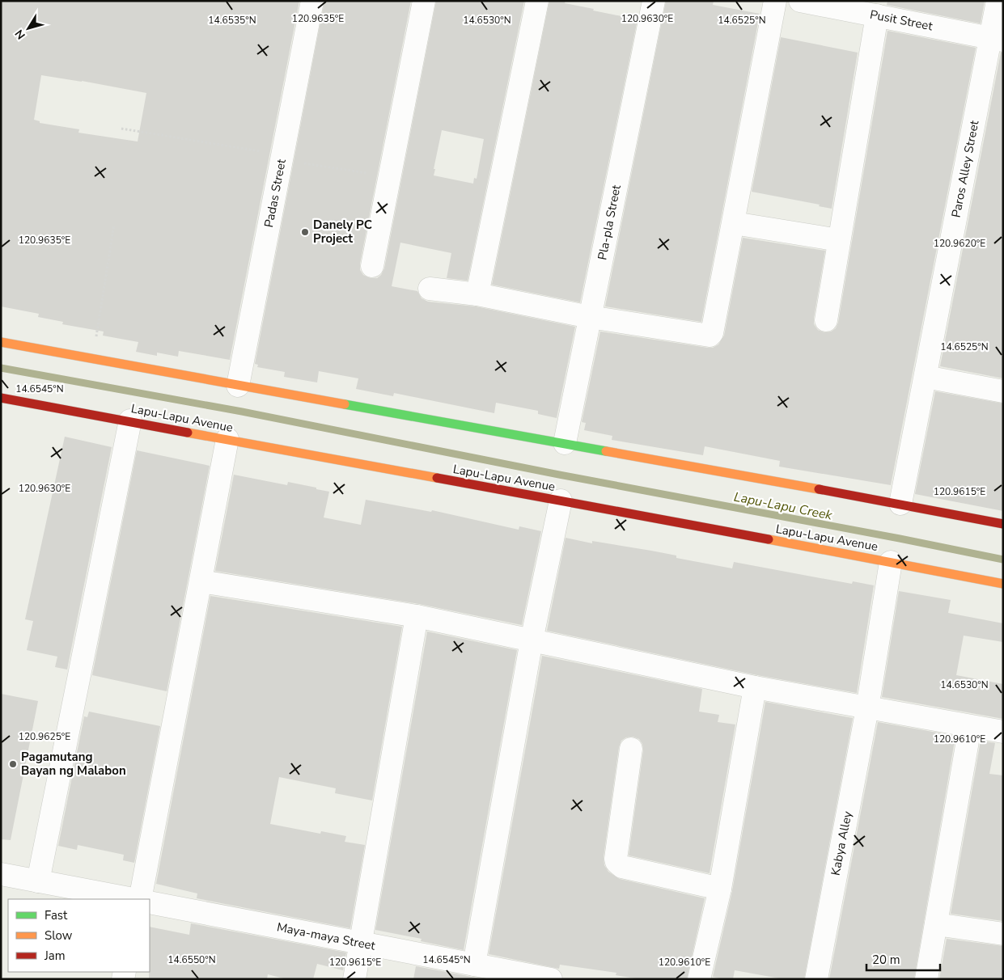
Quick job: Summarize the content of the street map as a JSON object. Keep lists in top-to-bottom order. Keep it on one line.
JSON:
{"streets":{"main road":["Lapu-Lapu Avenue"],"street":["Pusit Street","Paros Alley Street","Padas Street","Pla-pla Street","Kabya Alley","Maya-maya Street"]},"crossings":[["Pusit Street","Paros Alley Street"],["Lapu-Lapu Avenue","Kabya Alley"]],"water":["Lapu-Lapu Creek"],"places":["Danely PC Project","Pagamutang Bayan ng Malabon"],"legend":["Fast","Slow","Jam"],"scale_bar":"20 m","north":"bottom left","coordinates":["120.9635°E","120.9630°E","14.6535°N","14.6530°N","14.6525°N","120.9620°E","14.6545°N","120.9615°E","120.9625°E","120.9610°E","14.6550°N"]}
